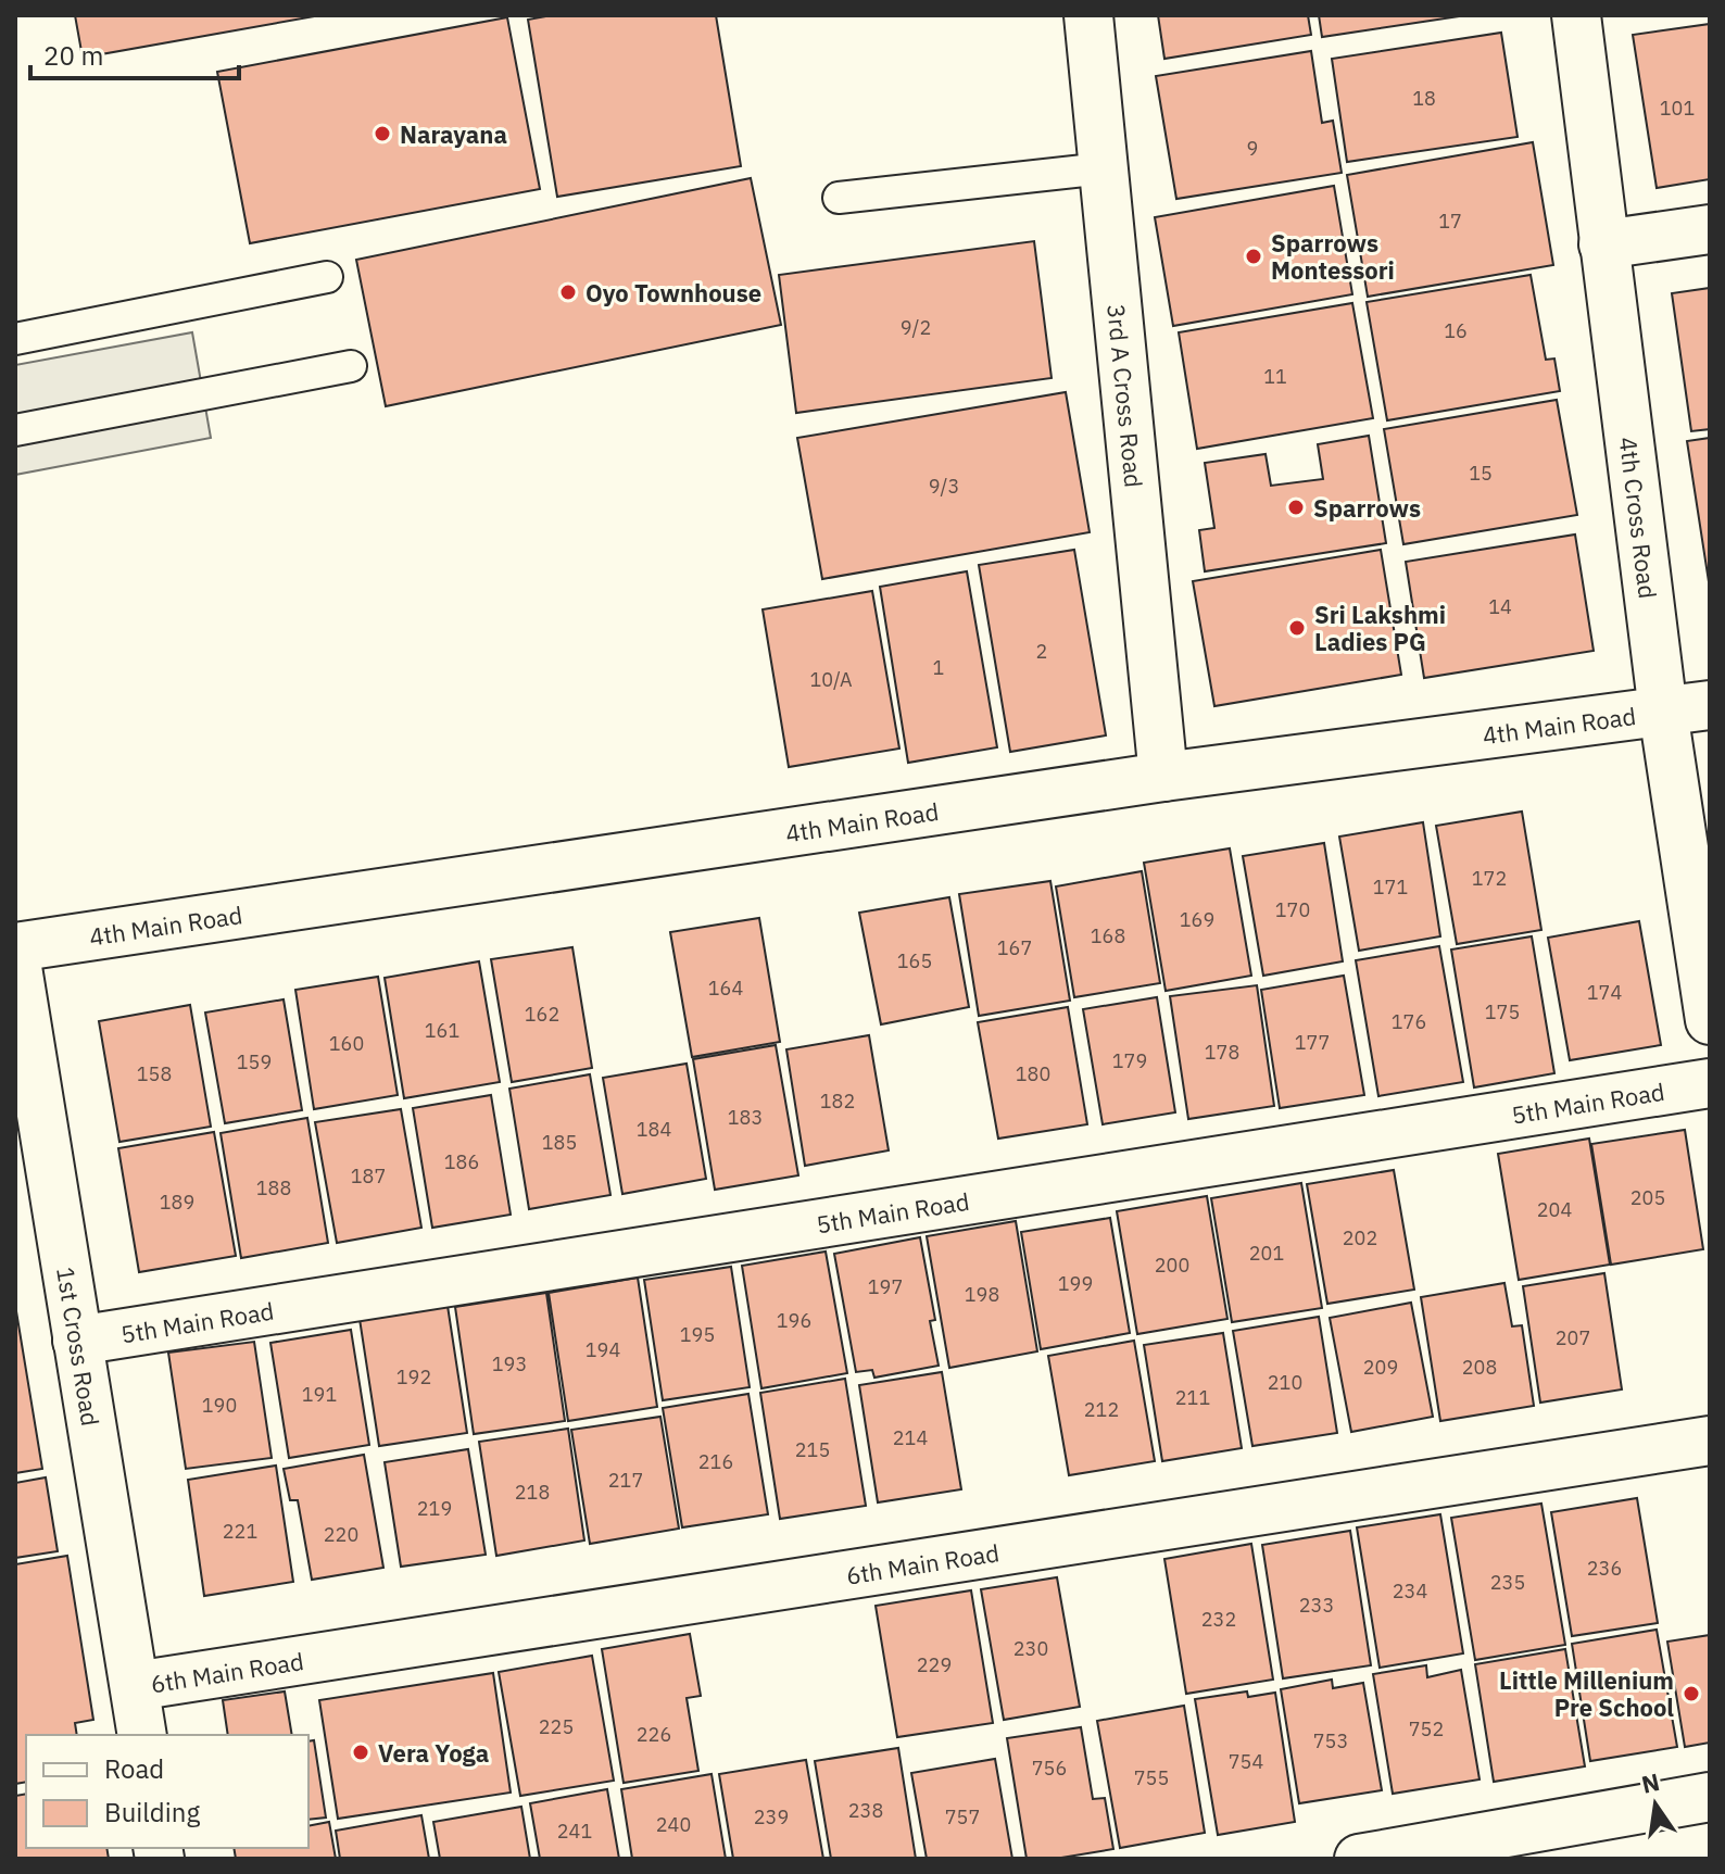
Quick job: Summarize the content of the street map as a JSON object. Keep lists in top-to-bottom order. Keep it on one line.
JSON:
{"streets":{"street":["3rd A Cross Road","4th Cross Road","4th Main Road","5th Main Road","1st Cross Road","6th Main Road"]},"crossings":[["3rd A Cross Road","4th Main Road"],["4th Cross Road","4th Main Road"],["5th Main Road","1st Cross Road"],["1st Cross Road","6th Main Road"]],"places":["Narayana","Sparrows Montessori","Oyo Townhouse","Sparrows","Sri Lakshmi Ladies PG","Little Millenium Pre School","Vera Yoga"],"house_numbers":["18","101","9","17","9/2","16","11","15","9/3","14","2","1","10/A","172","171","170","169","168","167","165","164","174","175","162","176","161","177","160","178","179","159","158","180","182","183","184","185","186","187","188","205","189","204","202","201","200","199","197","198","196","195","207","194","193","209","208","192","210","191","211","190","212","214","215","216","217","218","219","221","220","236","235","234","233","232","230","229","225","752","226","753","754","756","755","238","239","757","240","241"],"legend":["Road","Building"],"scale_bar":"20 m","north":"top"}
